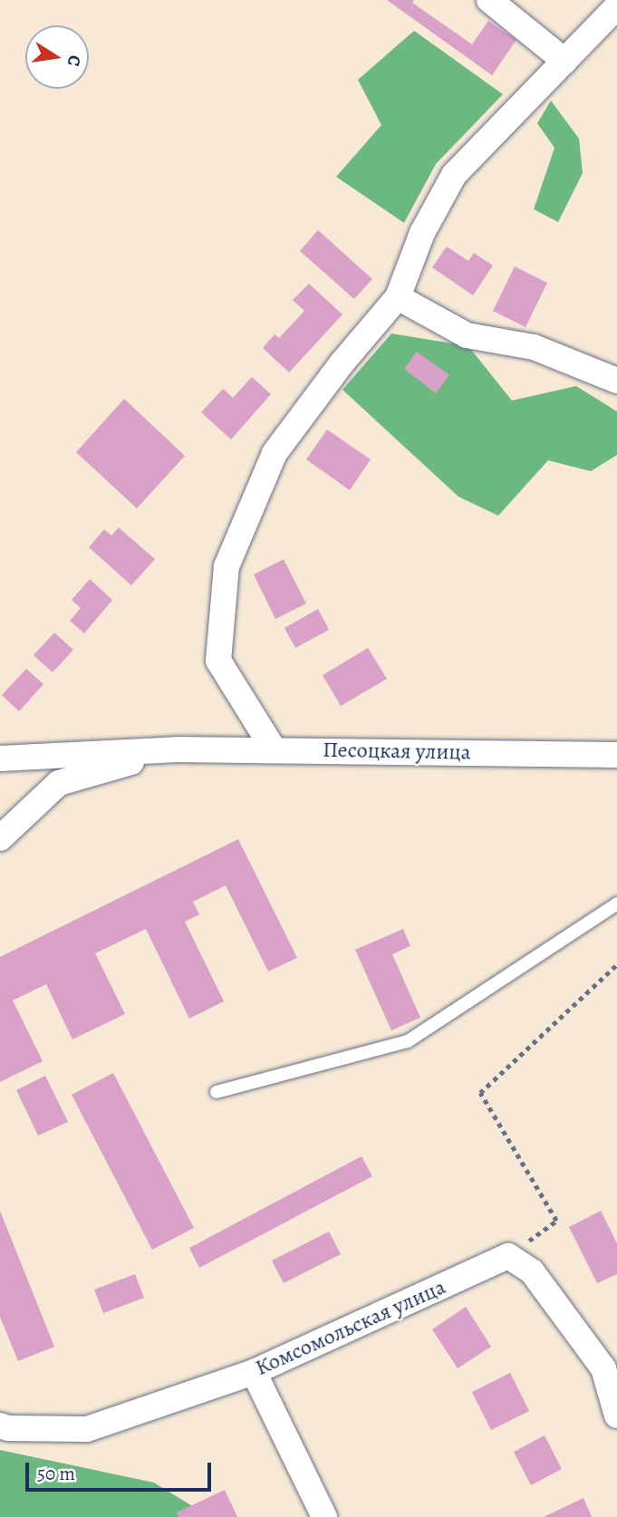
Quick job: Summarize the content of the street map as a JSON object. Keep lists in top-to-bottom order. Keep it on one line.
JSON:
{"streets":{"street":["Песоцкая улица","Комсомольская улица"]},"scale_bar":"50 m","north":"right"}
